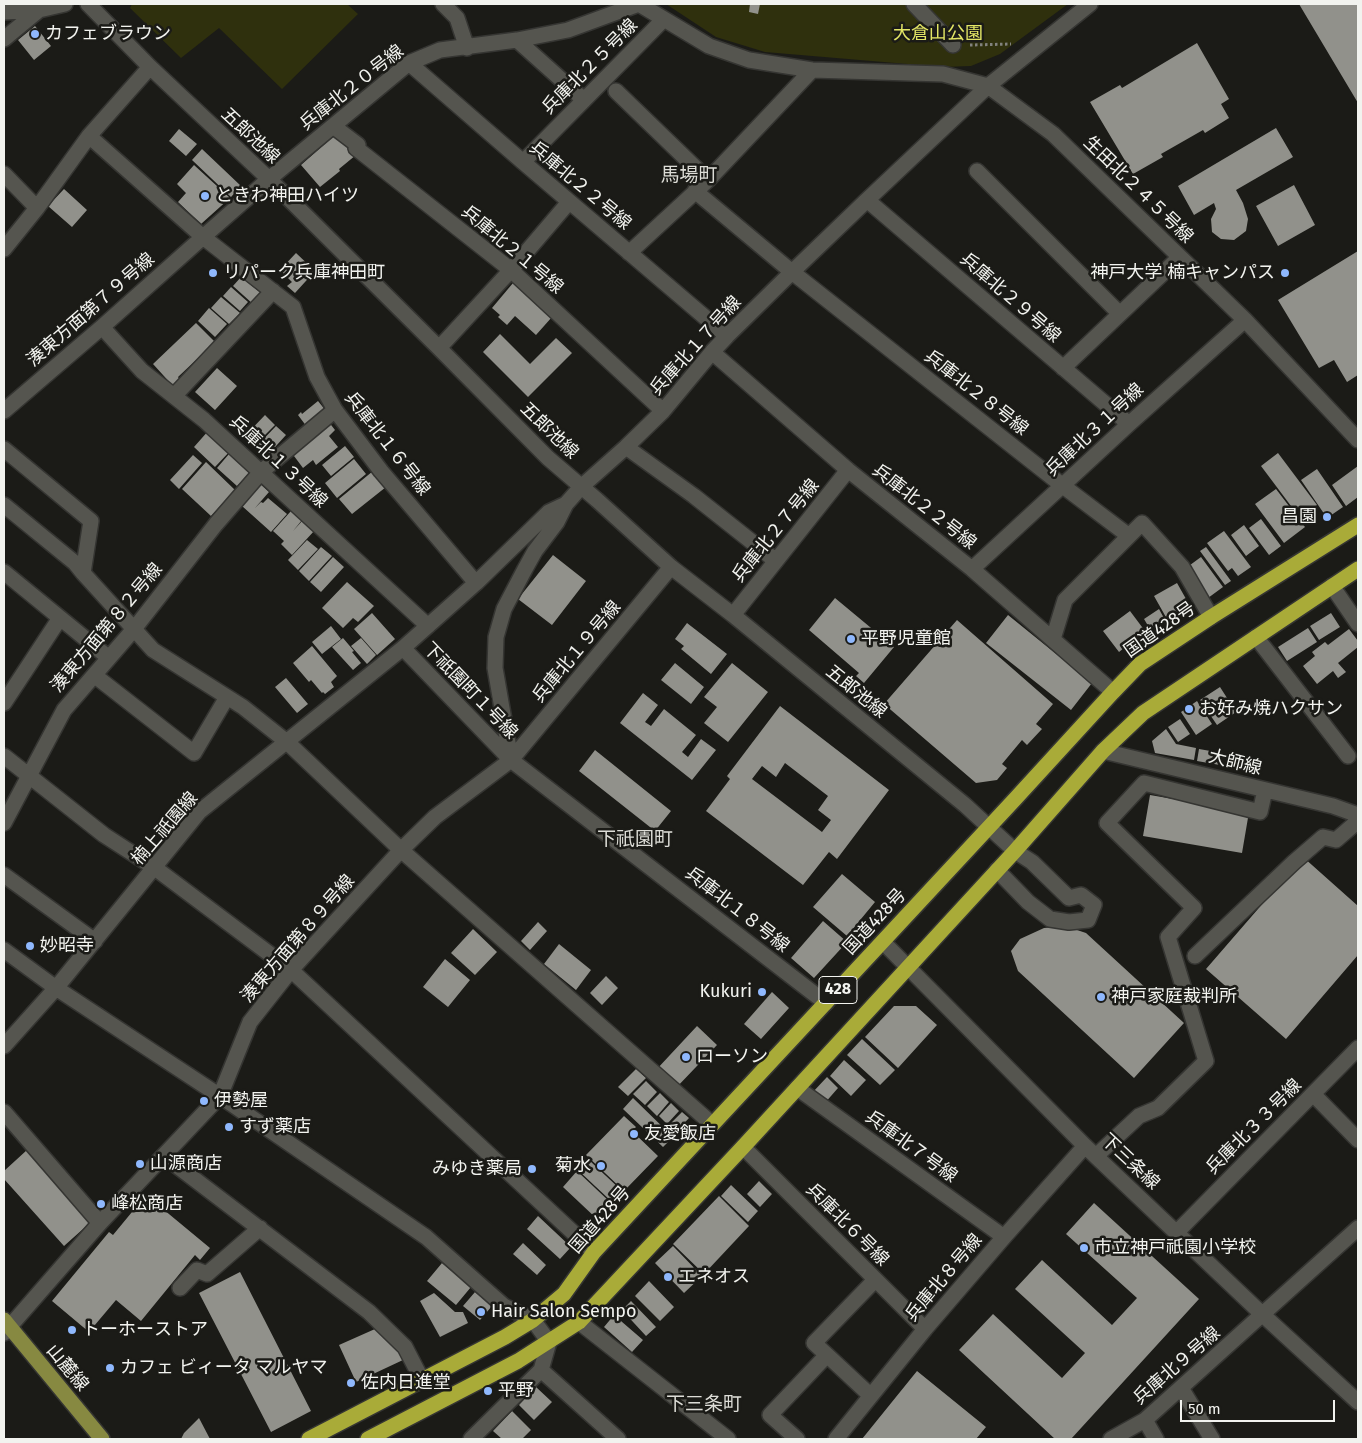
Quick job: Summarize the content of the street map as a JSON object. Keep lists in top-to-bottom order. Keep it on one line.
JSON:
{"streets":{"highway":["国道428号","428"],"main road":["山麓線"],"street":["兵庫北２５号線","兵庫北２０号線","五郎池線","兵庫北２２号線","生田北２４５号線","兵庫北２１号線","兵庫北２９号線","湊東方面第７９号線","兵庫北１７号線","兵庫北２８号線","兵庫北３１号線","兵庫北１６号線","兵庫北１３号線","兵庫北２７号線","湊東方面第８２号線","兵庫北１９号線","下祇園町１号線","大師線","楠上祇園線","兵庫北１８号線","湊東方面第８９号線","兵庫北３３号線","兵庫北７号線","下三条線","兵庫北６号線","兵庫北８号線","兵庫北９号線"]},"crossings":[["兵庫北２５号線","兵庫北２２号線"],["兵庫北２０号線","五郎池線"],["兵庫北２０号線","兵庫北２２号線"],["兵庫北２０号線","兵庫北２１号線"],["兵庫北２０号線","湊東方面第７９号線"],["兵庫北２０号線","兵庫北１６号線"],["五郎池線","兵庫北１７号線"],["五郎池線","兵庫北２７号線"],["五郎池線","国道428号"],["五郎池線","兵庫北１９号線"],["五郎池線","428"],["兵庫北２２号線","兵庫北１７号線"],["兵庫北２２号線","兵庫北３１号線"],["兵庫北２２号線","兵庫北２７号線"],["兵庫北２２号線","国道428号"],["生田北２４５号線","兵庫北１７号線"],["生田北２４５号線","兵庫北３１号線"],["兵庫北２１号線","兵庫北１７号線"],["兵庫北２９号線","兵庫北１７号線"],["兵庫北２９号線","兵庫北３１号線"],["湊東方面第７９号線","兵庫北１６号線"],["湊東方面第７９号線","兵庫北１３号線"],["兵庫北１７号線","兵庫北２８号線"],["兵庫北１７号線","兵庫北１６号線"],["兵庫北１７号線","兵庫北１３号線"],["兵庫北１７号線","楠上祇園線"],["兵庫北２８号線","兵庫北３１号線"],["兵庫北１６号線","湊東方面第８２号線"],["兵庫北１３号線","湊東方面第８２号線"],["兵庫北１３号線","楠上祇園線"],["国道428号","兵庫北１８号線"],["国道428号","下三条線"],["兵庫北１９号線","下祇園町１号線"],["兵庫北１９号線","兵庫北１８号線"],["兵庫北１９号線","湊東方面第８９号線"],["下祇園町１号線","楠上祇園線"],["下祇園町１号線","兵庫北１８号線"],["下祇園町１号線","湊東方面第８９号線"],["大師線","428"],["大師線","兵庫北８号線"],["兵庫北１８号線","湊東方面第８９号線"],["湊東方面第８９号線","山麓線"],["428","兵庫北７号線"],["428","下三条線"],["428","兵庫北６号線"],["兵庫北３３号線","下三条線"],["兵庫北７号線","兵庫北８号線"],["下三条線","兵庫北８号線"],["下三条線","兵庫北９号線"],["兵庫北６号線","兵庫北８号線"]],"districts":["馬場町","下祇園町","下三条町"],"parks":["大倉山公園"],"places":["カフェブラウン","ときわ神田ハイツ","リパーク兵庫神田町","神戸大学 楠キャンパス","昌園","平野児童館","お好み焼ハクサン","妙昭寺","Kukuri","神戸家庭裁判所","ローソン","伊勢屋","すず薬店","友愛飯店","山源商店","菊水","みゆき薬局","峰松商店","市立神戸祇園小学校","エネオス","Hair Salon Sempo","トーホーストア","カフェ ビィータ マルヤマ","佐内日進堂","平野"],"scale_bar":"50 m"}
